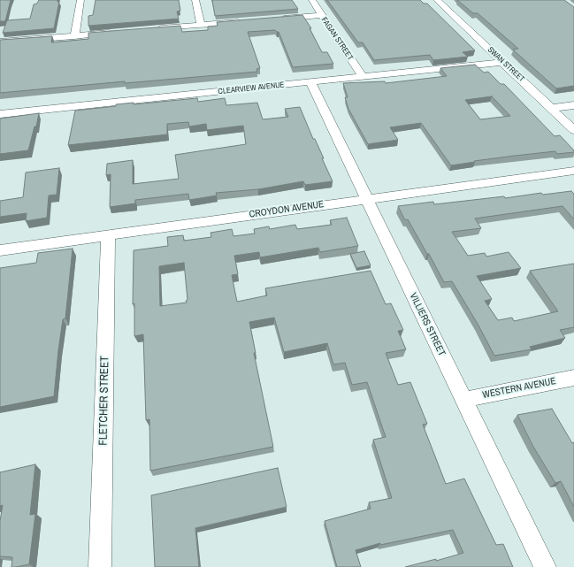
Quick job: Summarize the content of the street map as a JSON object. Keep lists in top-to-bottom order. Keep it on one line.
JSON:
{"streets":{"street":["FAGAN STREET","SWAN STREET","CLEARVIEW AVENUE","CROYDON AVENUE","VILLIERS STREET","WESTERN AVENUE","FLETCHER STREET"]},"crossings":[["FAGAN STREET","CLEARVIEW AVENUE"],["SWAN STREET","CLEARVIEW AVENUE"],["CLEARVIEW AVENUE","VILLIERS STREET"],["CROYDON AVENUE","VILLIERS STREET"],["CROYDON AVENUE","FLETCHER STREET"],["VILLIERS STREET","WESTERN AVENUE"]]}
